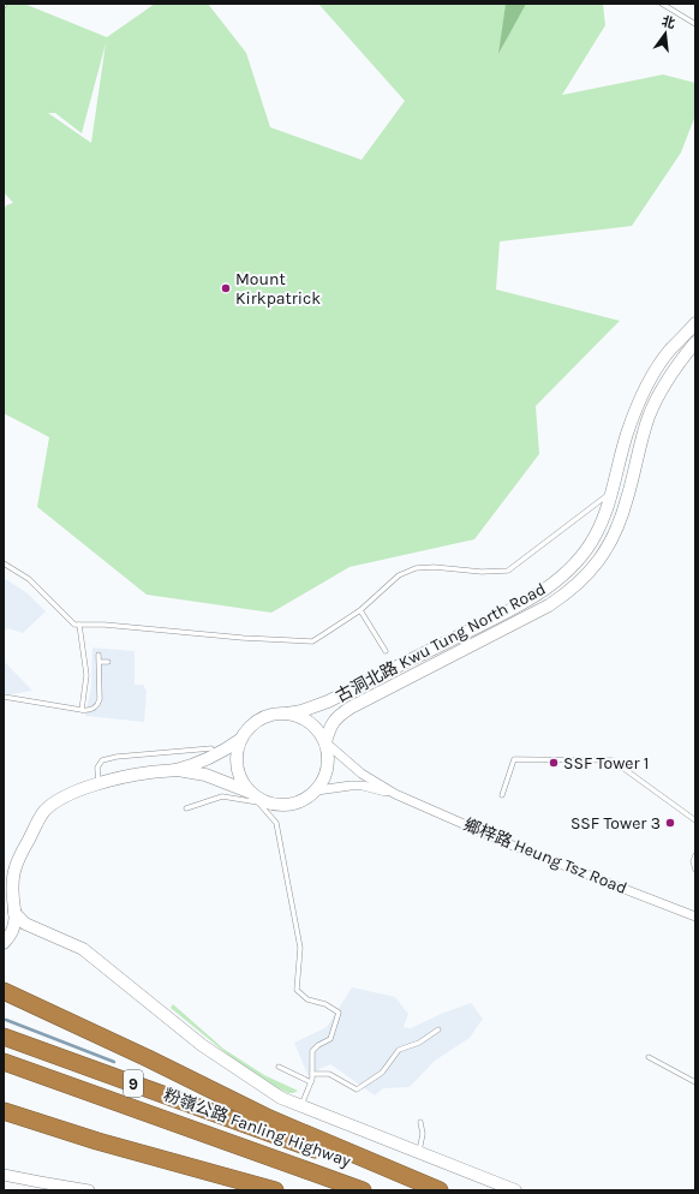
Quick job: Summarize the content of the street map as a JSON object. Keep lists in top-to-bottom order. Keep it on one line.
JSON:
{"streets":{"highway":["9","粉嶺公路 Fanling Highway"],"main road":["古洞北路 Kwu Tung North Road"],"street":["鄉梓路 Heung Tsz Road"]},"crossings":[["古洞北路 Kwu Tung North Road","鄉梓路 Heung Tsz Road"]],"places":["Mount Kirkpatrick","SSF Tower 1","SSF Tower 3"],"north":"top"}
